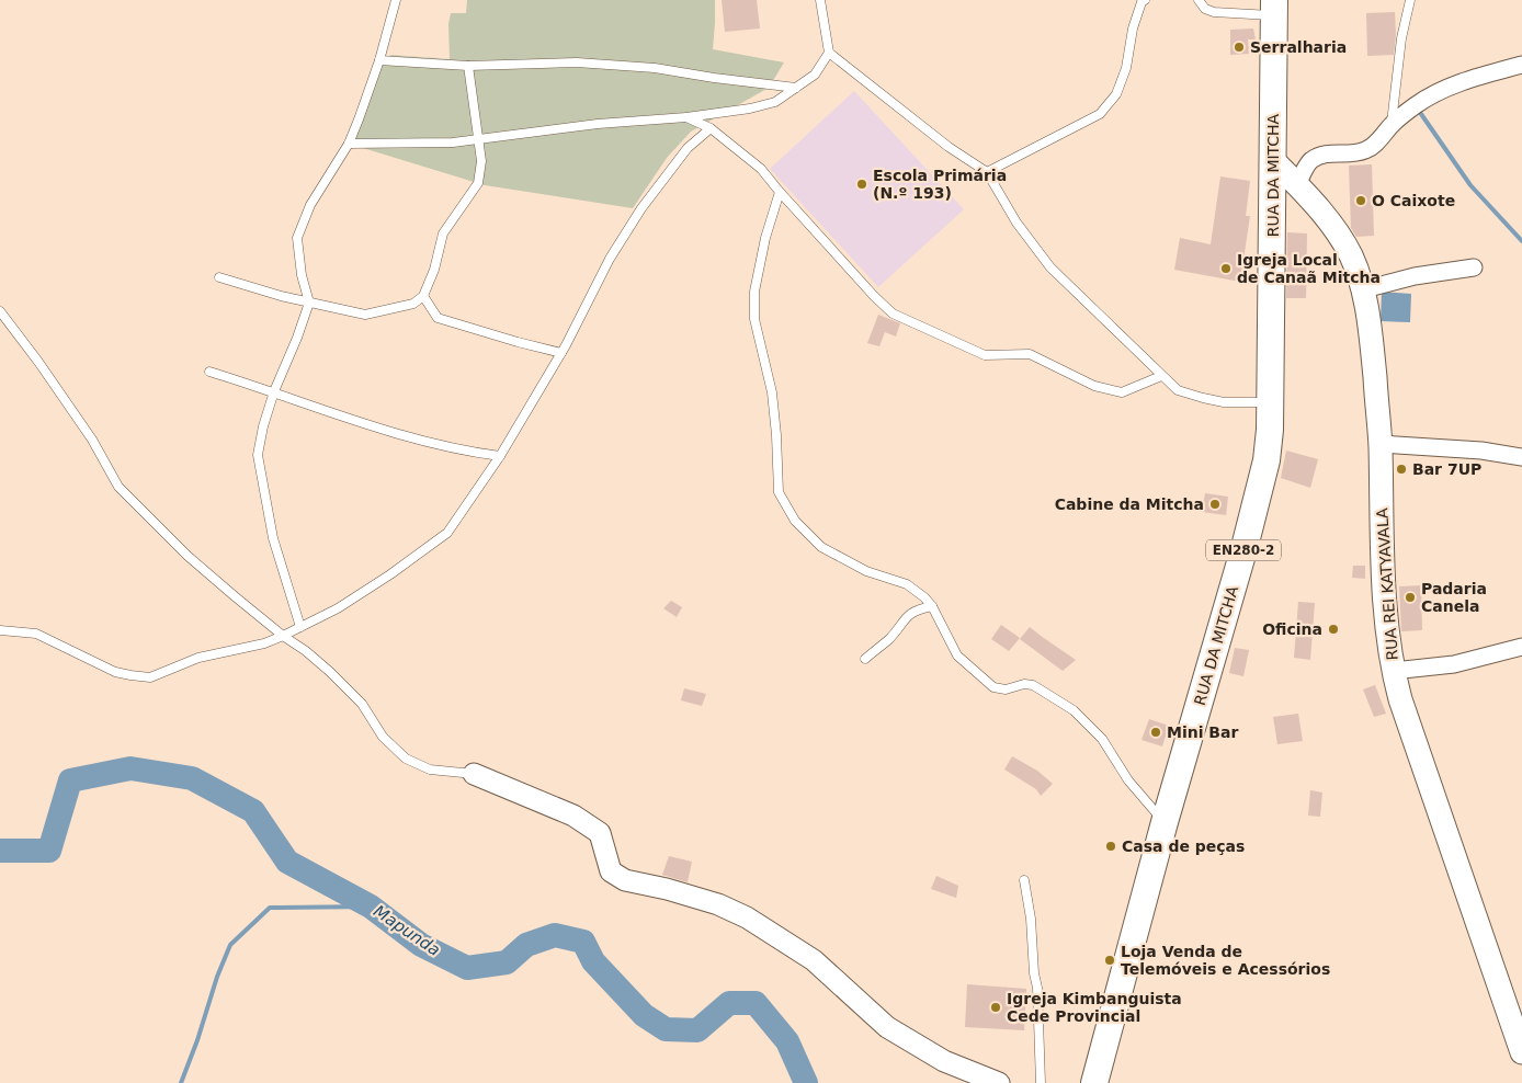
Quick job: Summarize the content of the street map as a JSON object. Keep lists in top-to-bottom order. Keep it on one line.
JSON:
{"streets":{"main road":["RUA DA MITCHA","EN280-2","RUA REI KATYAVALA"]},"crossings":[["RUA DA MITCHA","RUA REI KATYAVALA"]],"water":["Mapunda"],"places":["Serralharia","Escola Primária (N.º 193)","O Caixote","Igreja Local de Canaã Mitcha","Bar 7UP","Cabine da Mitcha","Padaria Canela","Oficina","Mini Bar","Casa de peças","Loja Venda de Telemóveis e Acessórios","Igreja Kimbanguista Cede Provincial"]}
